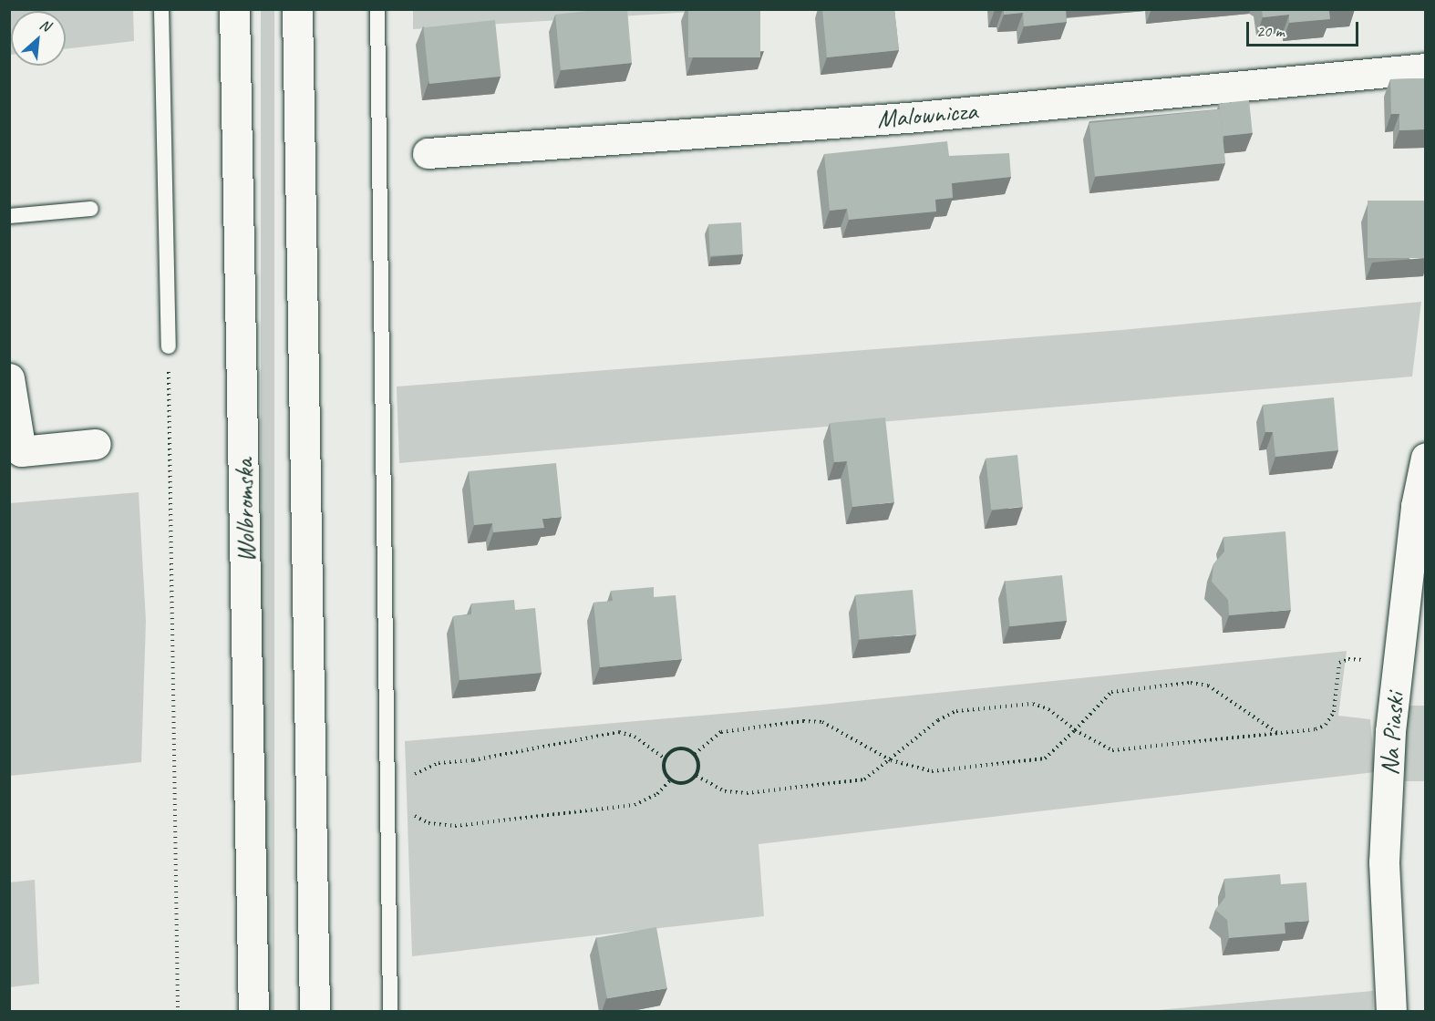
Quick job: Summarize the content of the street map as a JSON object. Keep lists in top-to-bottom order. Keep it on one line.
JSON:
{"streets":{"main road":["Malownicza","Wolbromska","Na Piaski"]},"scale_bar":"20 m","north":"top right"}
